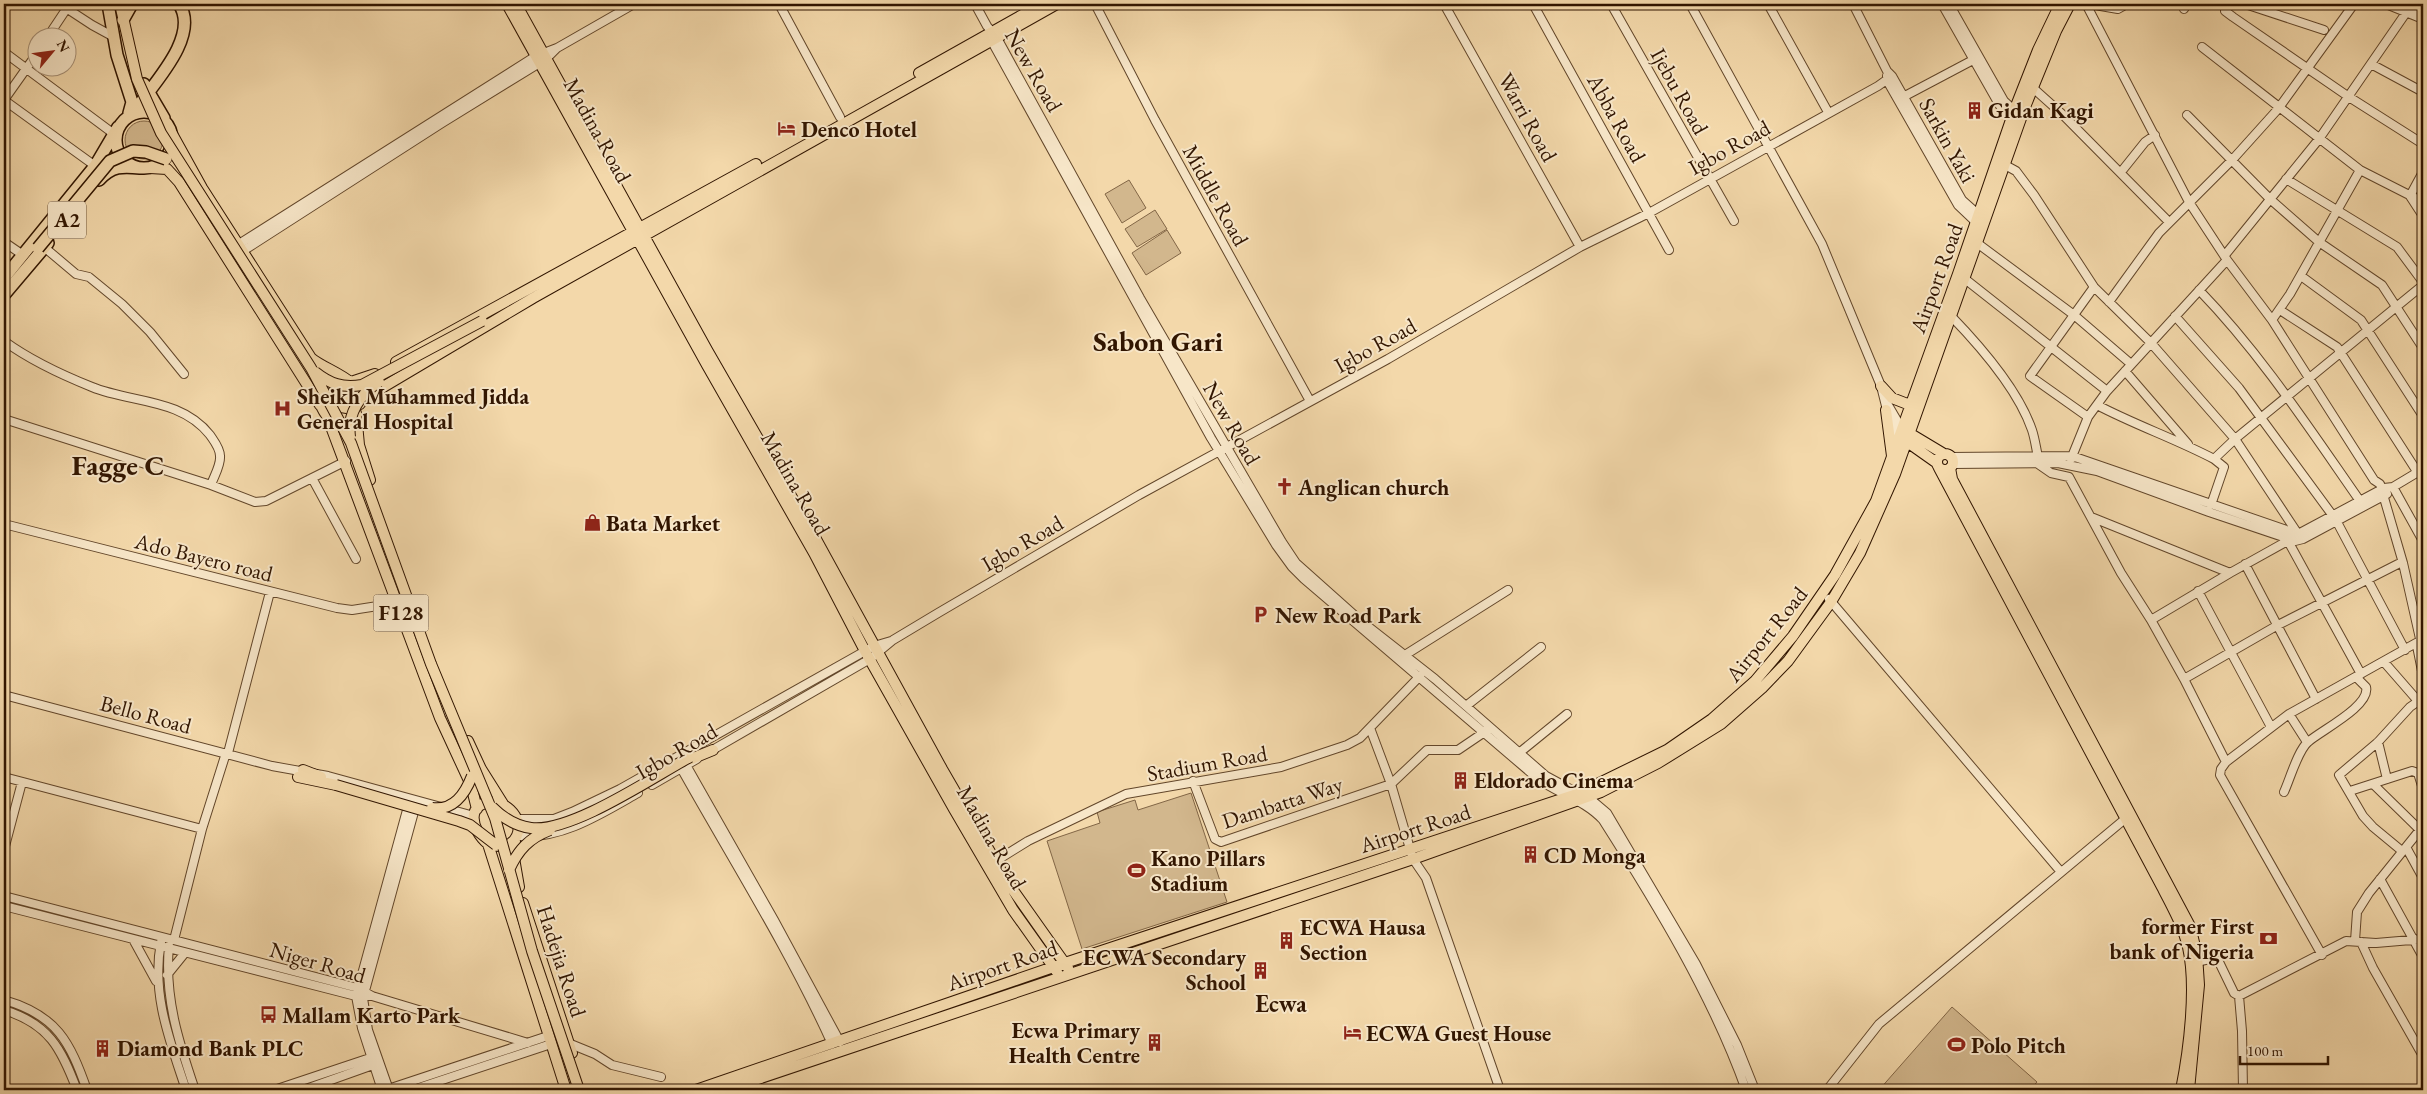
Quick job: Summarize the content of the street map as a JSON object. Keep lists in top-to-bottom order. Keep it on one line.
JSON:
{"streets":{"highway":["A2"],"main road":["Madina Road","Airport Road","F128","Hadejia Road"],"street":["New Road","Ijebu Road","Warri Road","Abba Road","Sarkin Yaki","Igbo Road","Middle Road","Ado Bayero road","Bello Road","Stadium Road","Dambatta Way","Niger Road"]},"crossings":[["New Road","Igbo Road"],["New Road","Airport Road"],["New Road","Stadium Road"],["Ijebu Road","Igbo Road"],["Warri Road","Igbo Road"],["Abba Road","Igbo Road"],["Madina Road","Igbo Road"],["Madina Road","Airport Road"],["Madina Road","Stadium Road"],["Sarkin Yaki","Igbo Road"],["Sarkin Yaki","Airport Road"],["Igbo Road","Middle Road"],["Igbo Road","F128"],["Igbo Road","Hadejia Road"],["A2","F128"],["Ado Bayero road","F128"],["F128","Bello Road"],["F128","Hadejia Road"],["Stadium Road","Dambatta Way"]],"districts":["Sabon Gari","Fagge C","Ecwa"],"places":{"building":["Gidan Kagi","Eldorado Cinema","CD Monga","ECWA Hausa Section","ECWA Secondary School","Ecwa Primary Health Centre","Diamond Bank PLC"],"hotel":["Denco Hotel","ECWA Guest House"],"hospital":["Sheikh Muhammed Jidda General Hospital"],"church":["Anglican church"],"shop":["Bata Market"],"parking":["New Road Park"],"sports":["Kano Pillars Stadium","Polo Pitch"],"bank":["former First bank of Nigeria"],"bus stop":["Mallam Karto Park"]},"scale_bar":"100 m","north":"top right"}
